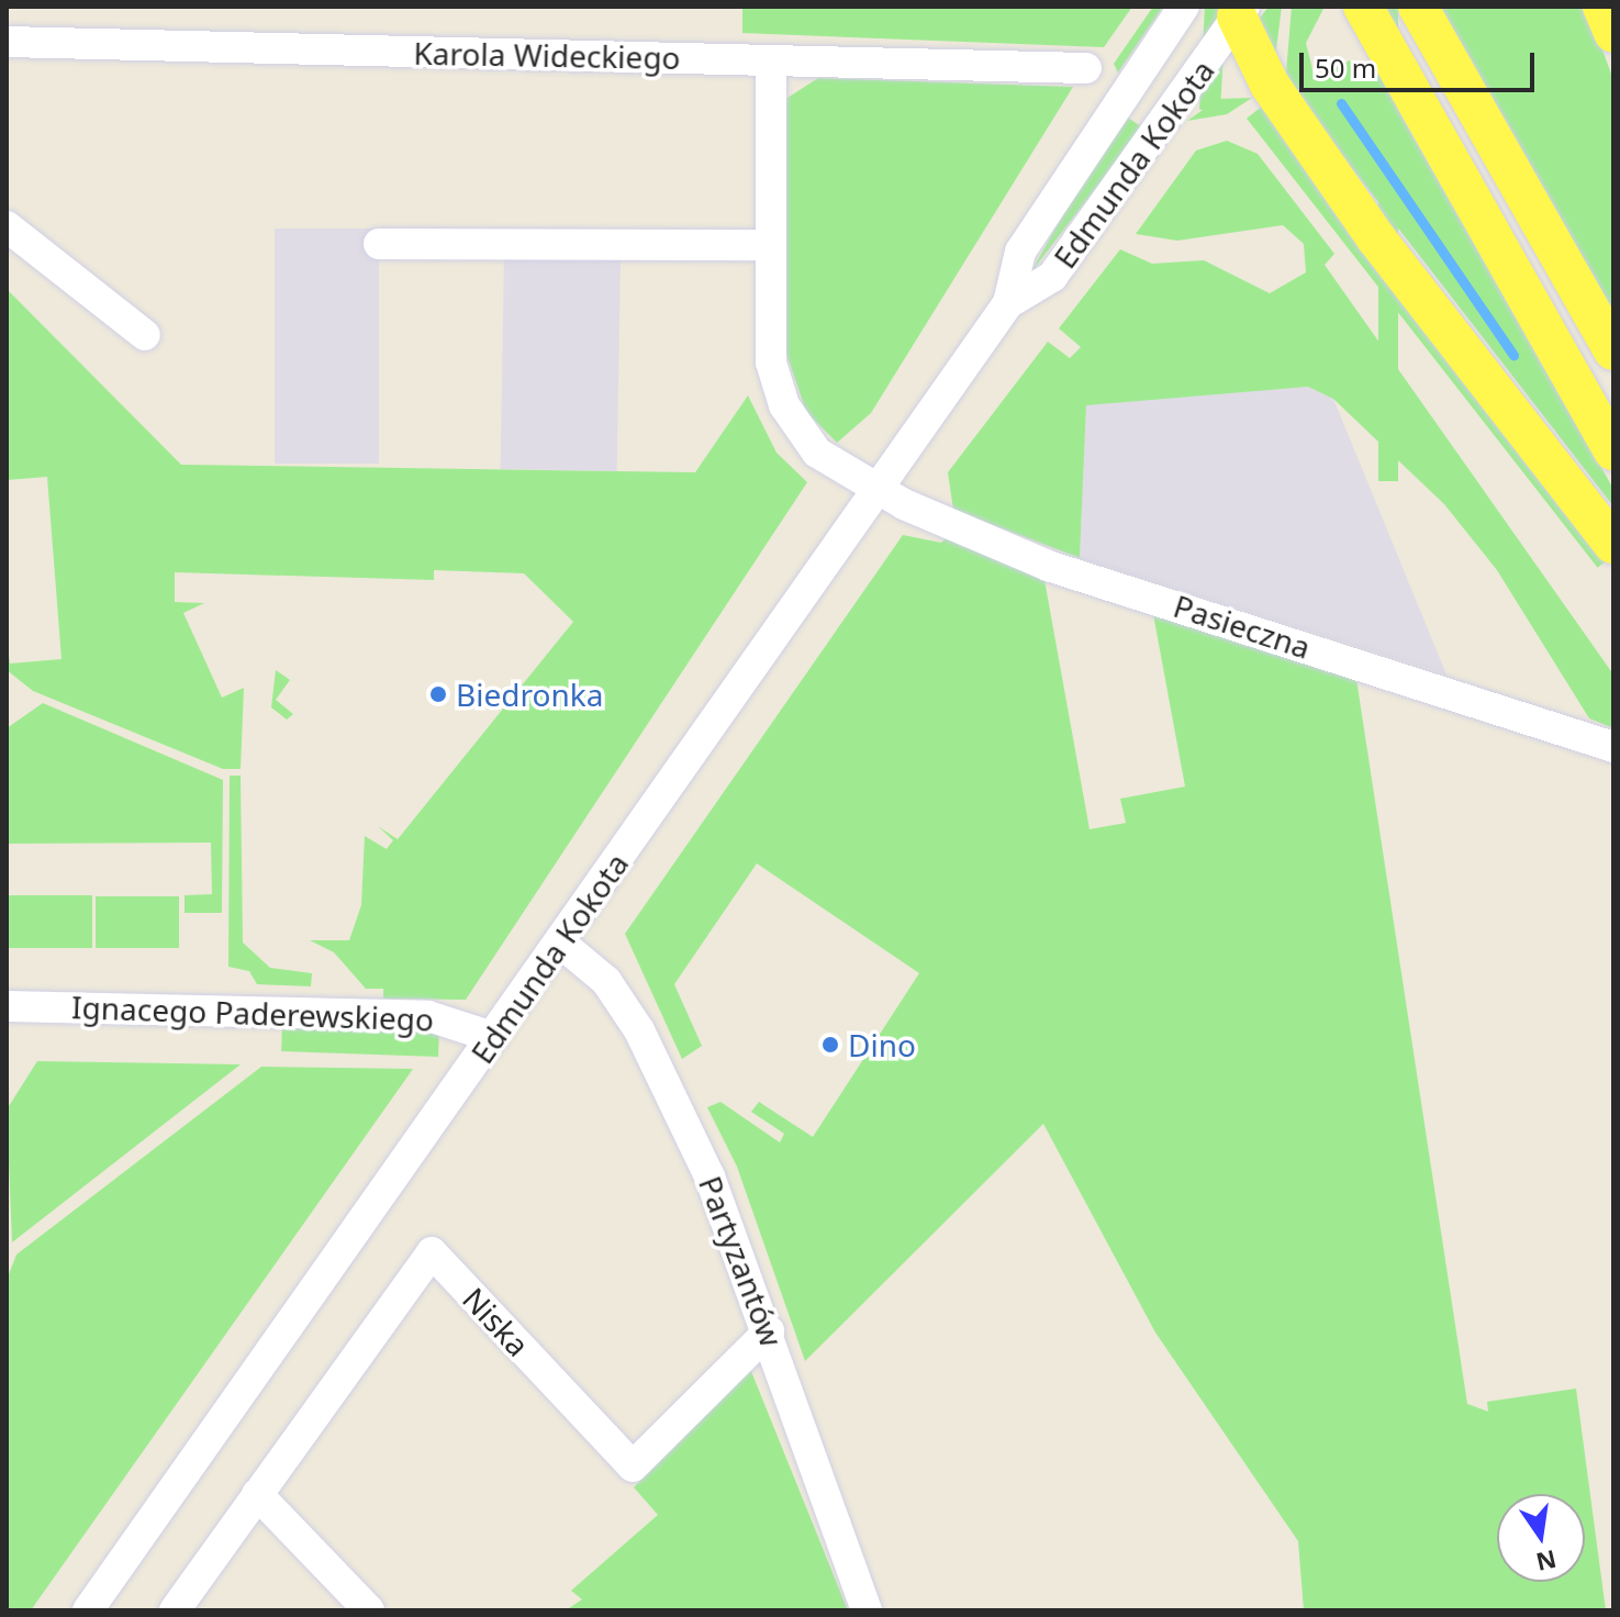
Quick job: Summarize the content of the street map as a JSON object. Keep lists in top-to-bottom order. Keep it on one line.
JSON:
{"streets":{"street":["Karola Wideckiego","Edmunda Kokota","Pasieczna","Ignacego Paderewskiego","Partyzantów","Niska"]},"crossings":[["Karola Wideckiego","Pasieczna"],["Edmunda Kokota","Pasieczna"],["Edmunda Kokota","Ignacego Paderewskiego"],["Edmunda Kokota","Partyzantów"],["Partyzantów","Niska"]],"places":["Biedronka","Dino"],"scale_bar":"50 m","north":"bottom"}
